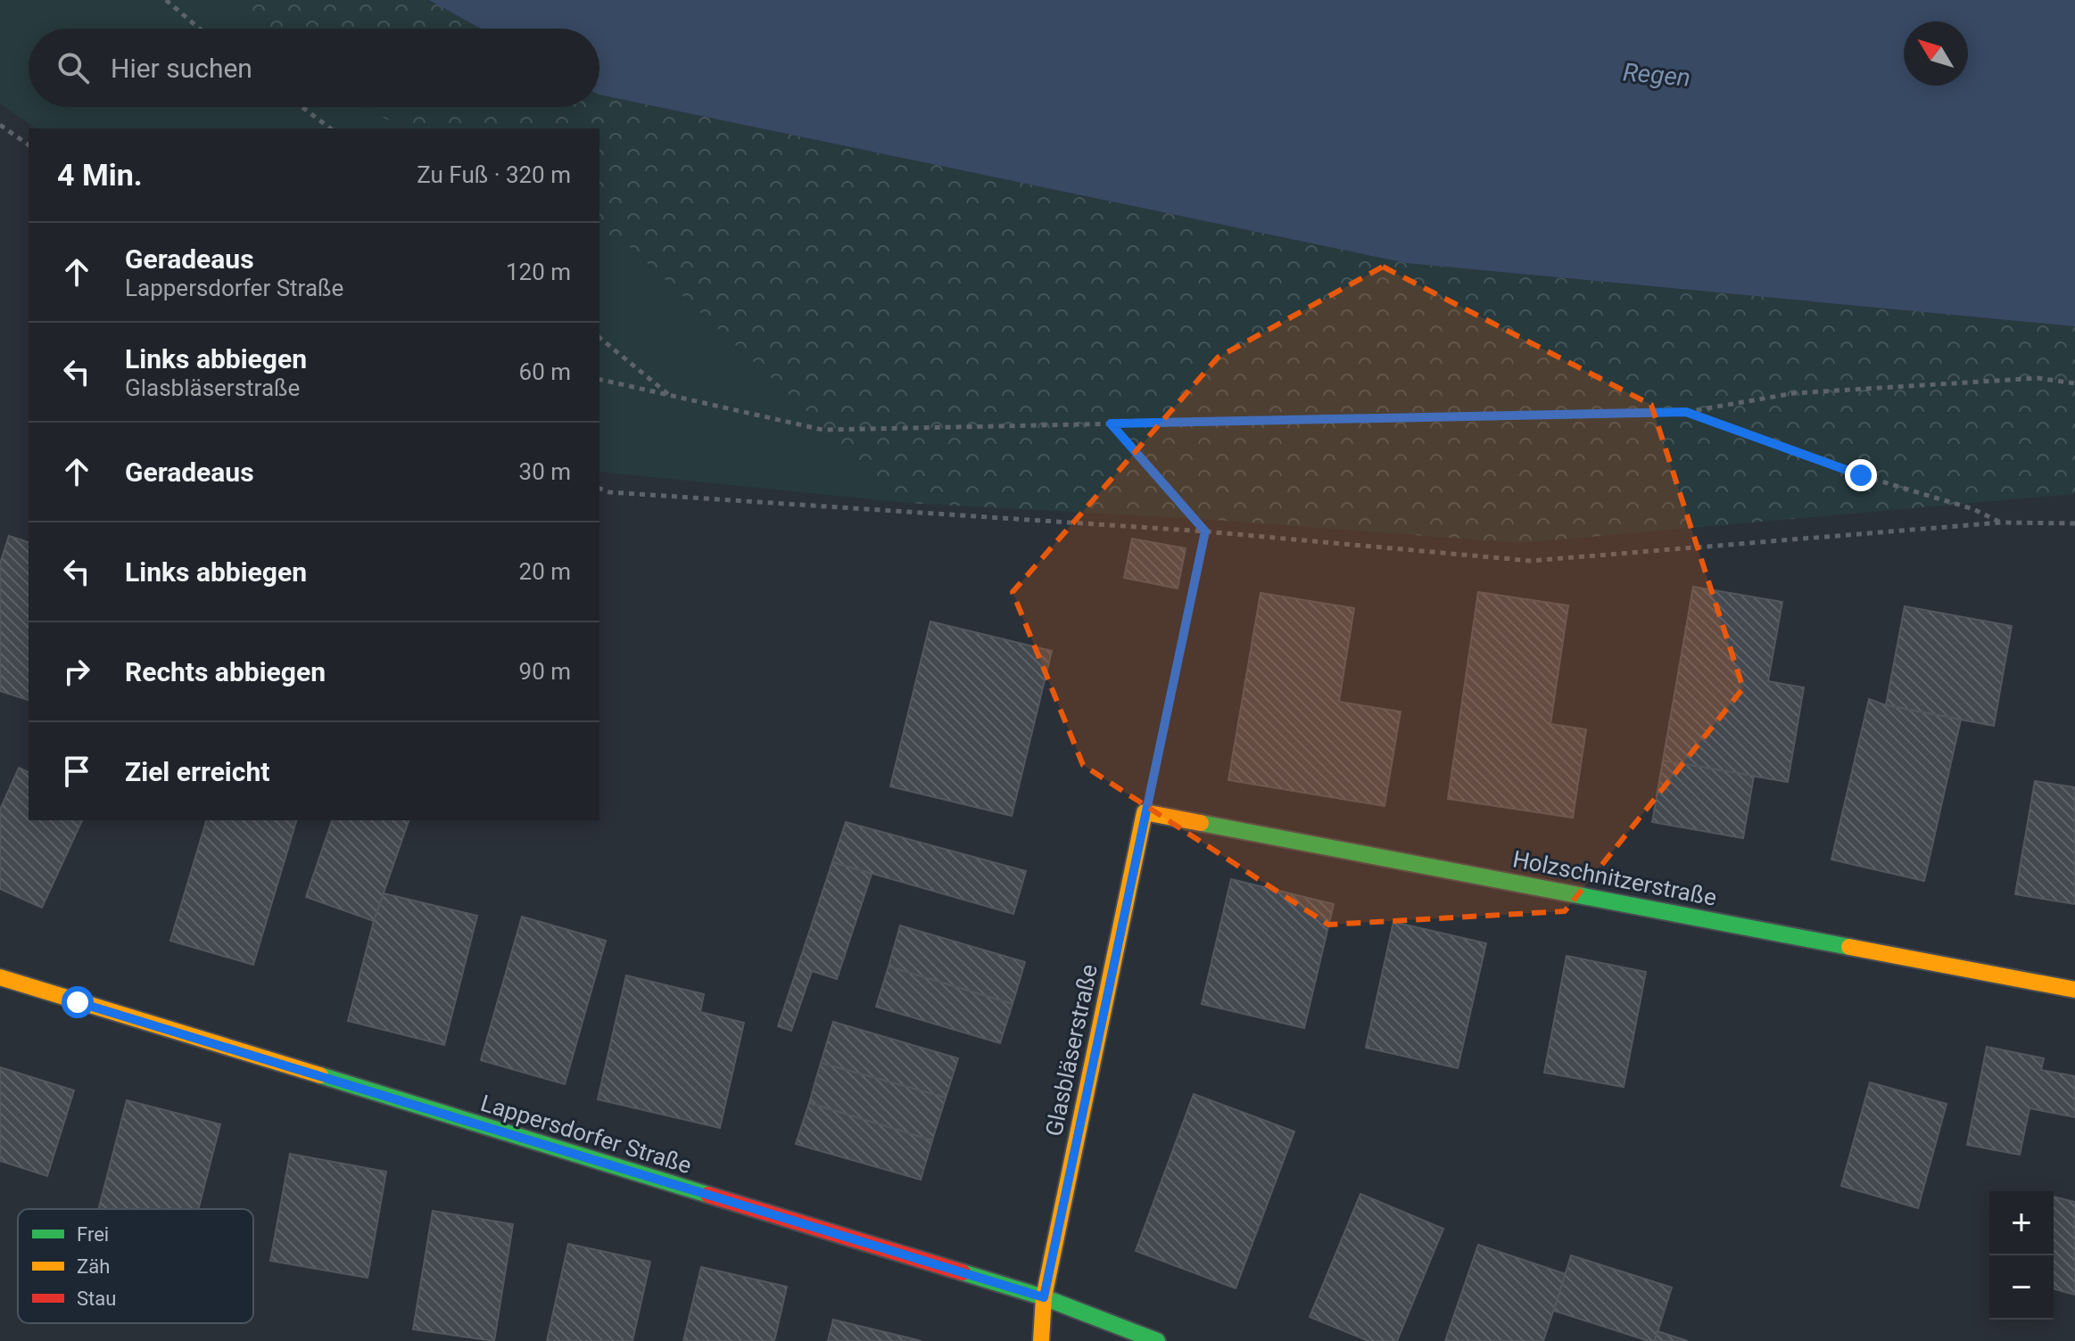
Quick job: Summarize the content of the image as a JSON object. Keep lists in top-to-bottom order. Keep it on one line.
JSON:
{"streets":{"street":["Holzschnitzerstraße","Glasbläserstraße","Lappersdorfer Straße"]},"crossings":[["Holzschnitzerstraße","Glasbläserstraße"],["Glasbläserstraße","Lappersdorfer Straße"]],"water":["Regen"],"legend":["Frei","Zäh","Stau"],"north":"top left","page":{"search":"Hier suchen","heading":["4 Min.","Zu Fuß · 320 m"],"list":[["Geradeaus","Lappersdorfer Straße","120 m"],["Links abbiegen","Glasbläserstraße","60 m"],["Geradeaus","30 m"],["Links abbiegen","20 m"],["Rechts abbiegen","90 m"],"Ziel erreicht"],"map_buttons":["+","−"]}}
